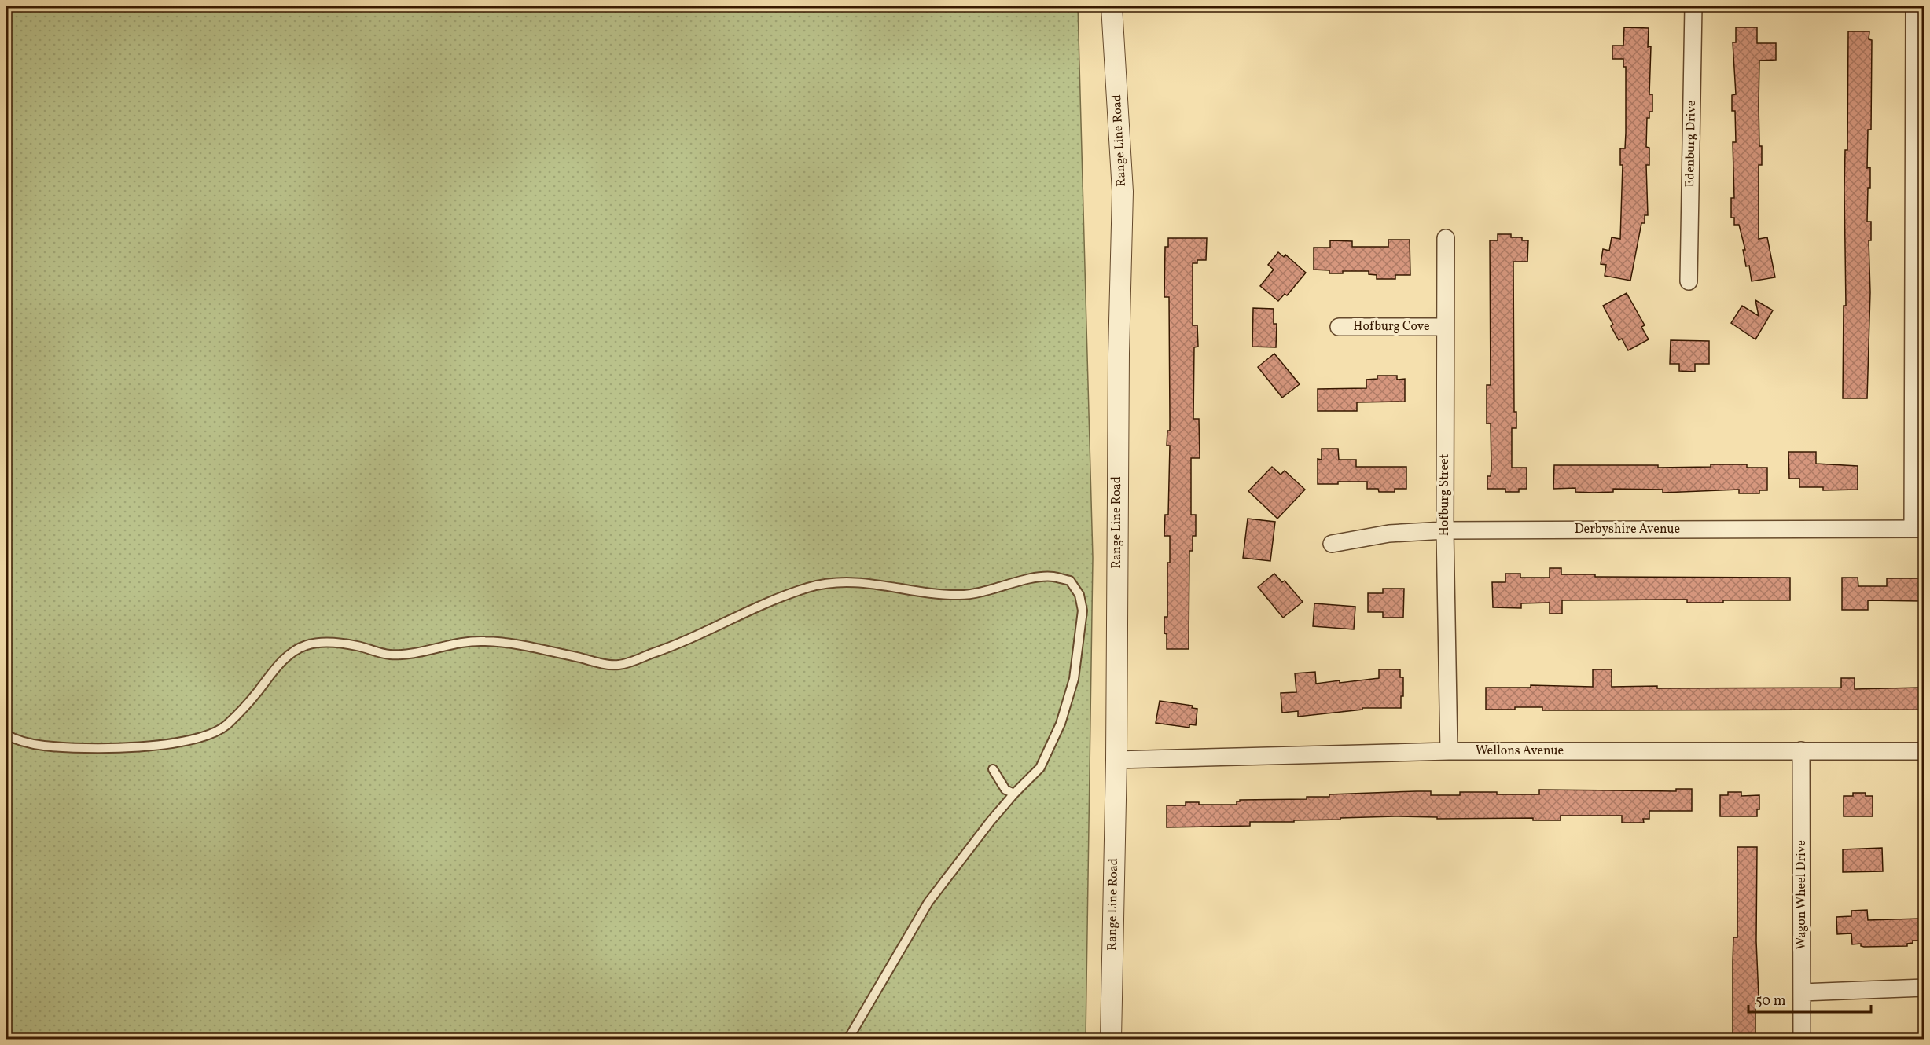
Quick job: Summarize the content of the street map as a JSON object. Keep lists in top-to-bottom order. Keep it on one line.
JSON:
{"streets":{"street":["Range Line Road","Edenburg Drive","Hofburg Cove","Hofburg Street","Derbyshire Avenue","Wellons Avenue","Wagon Wheel Drive"]},"crossings":[["Range Line Road","Wellons Avenue"],["Hofburg Cove","Hofburg Street"],["Hofburg Street","Derbyshire Avenue"],["Hofburg Street","Wellons Avenue"],["Wellons Avenue","Wagon Wheel Drive"]],"scale_bar":"50 m"}
